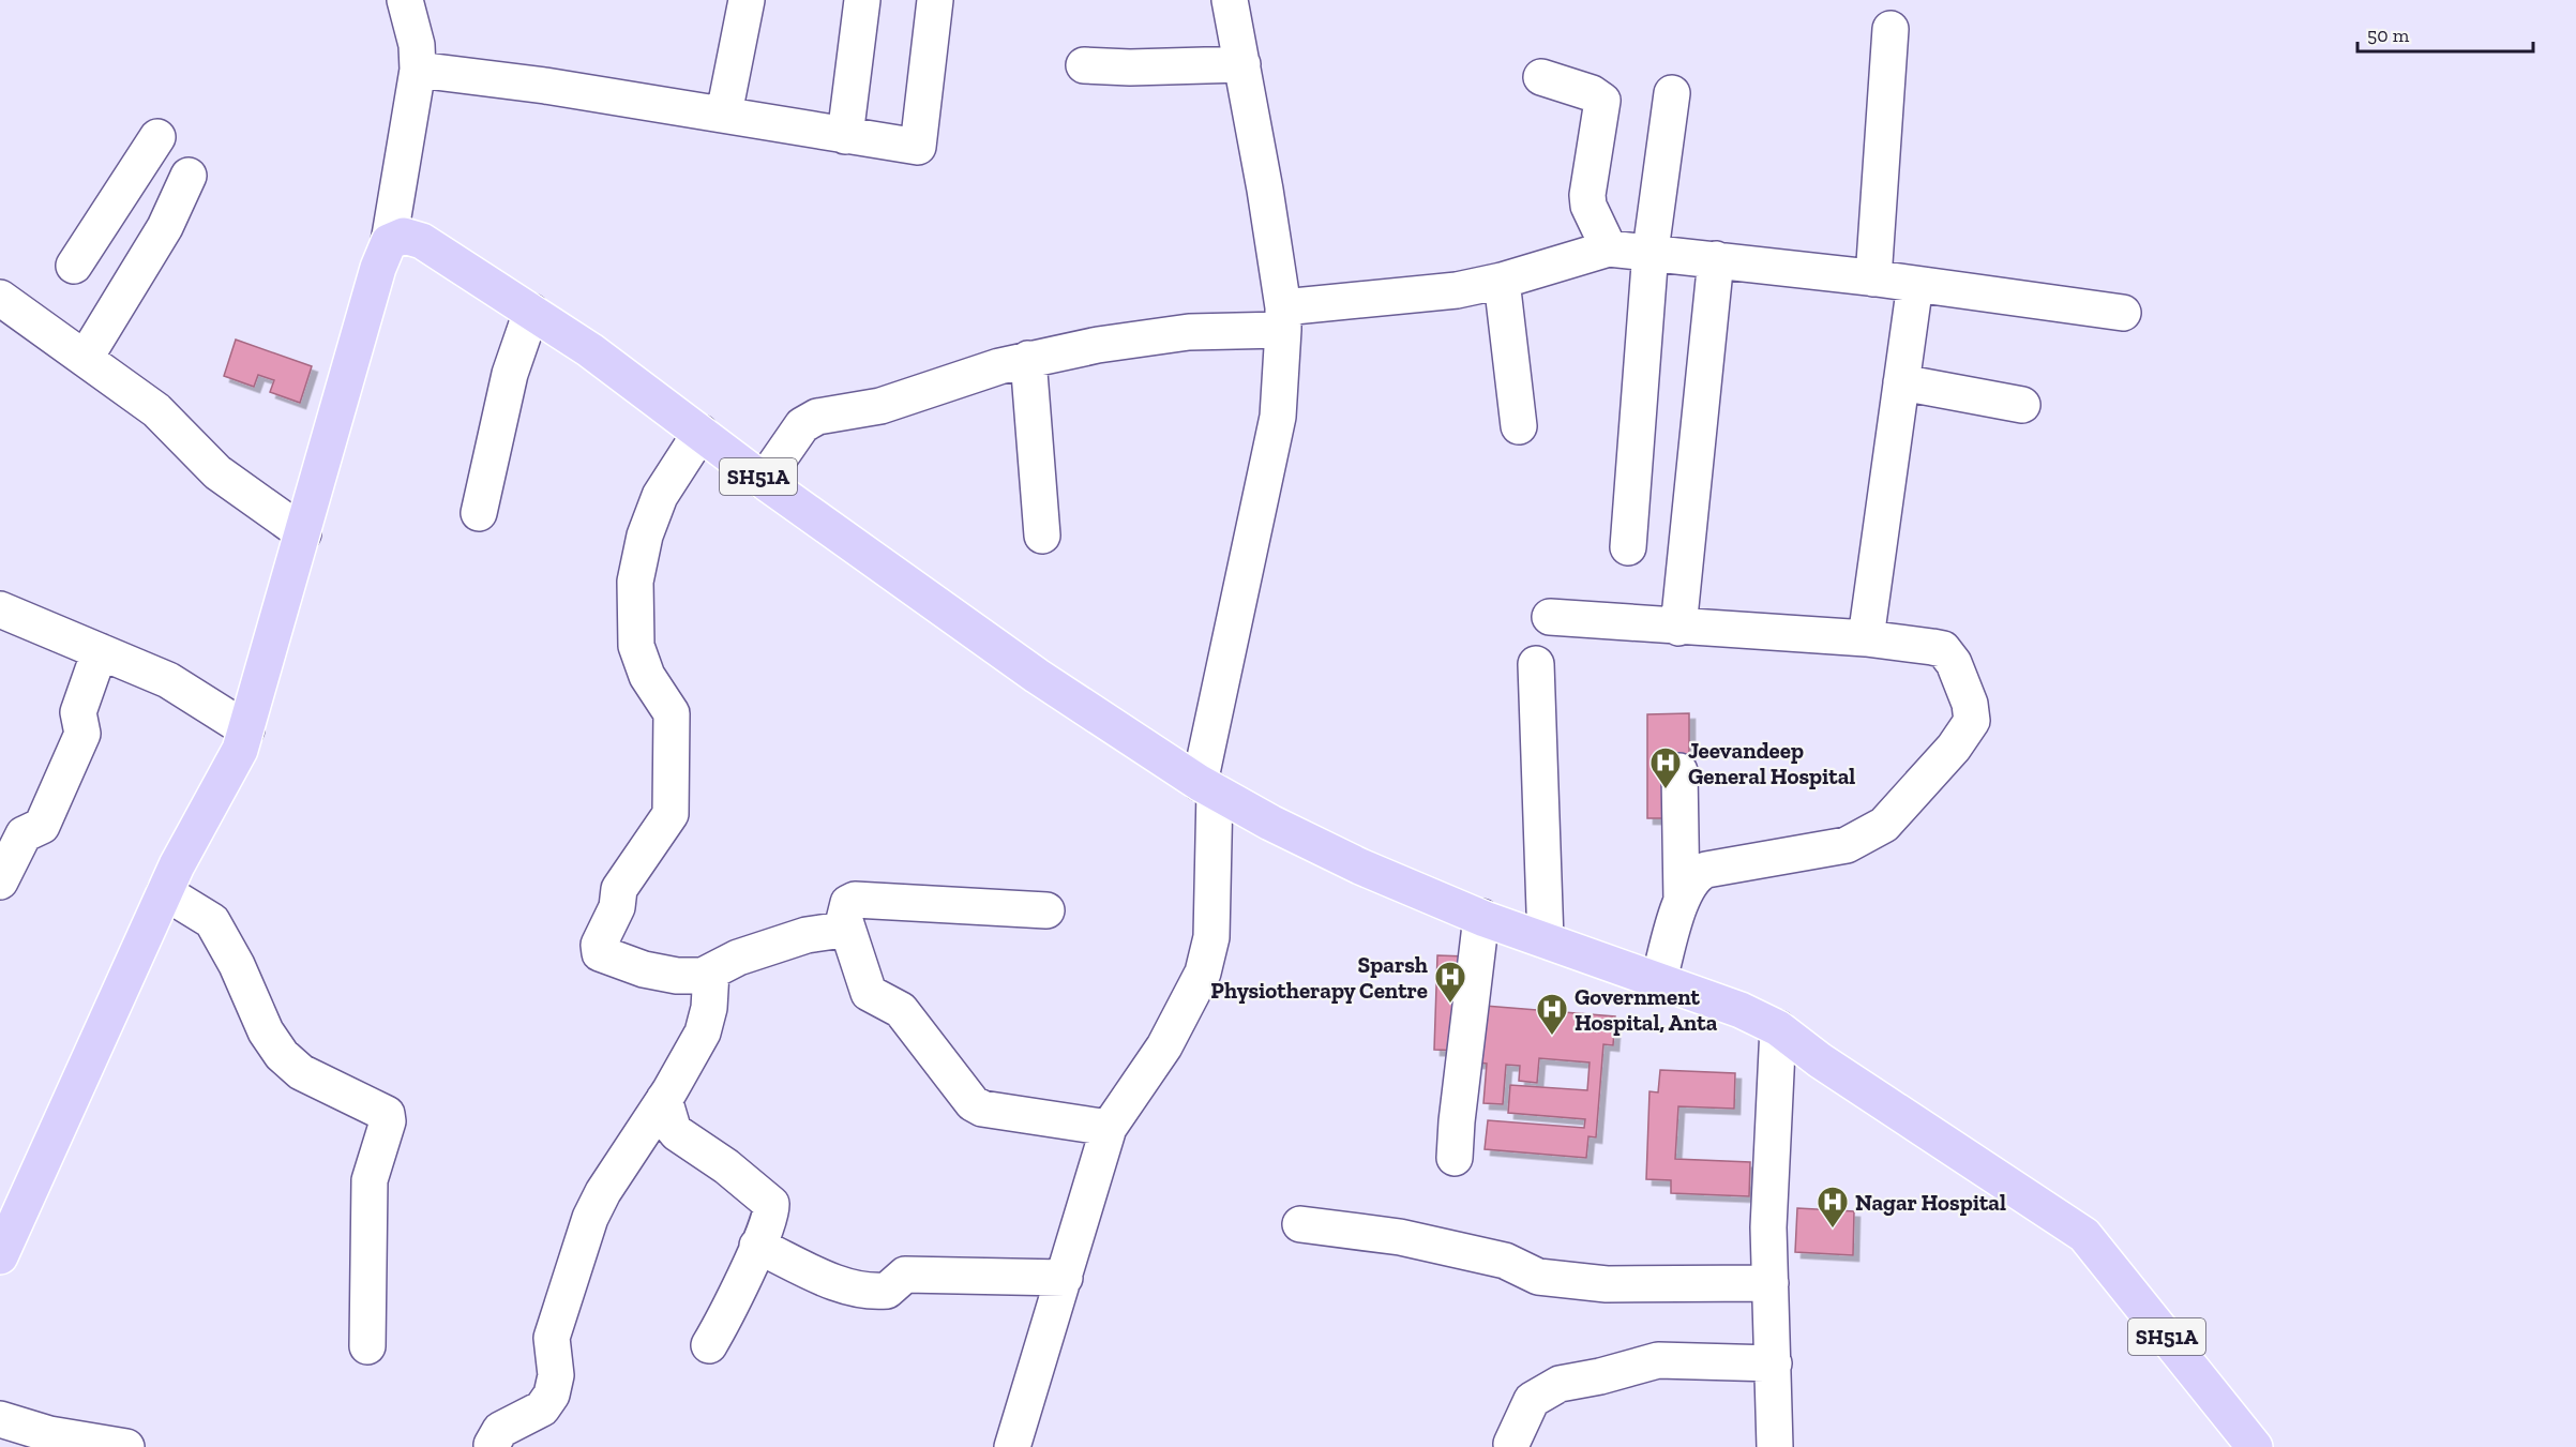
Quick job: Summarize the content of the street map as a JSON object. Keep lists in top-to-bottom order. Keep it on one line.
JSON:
{"streets":{"main road":["SH51A"]},"places":{"hospital":["Jeevandeep General Hospital","Sparsh Physiotherapy Centre","Government Hospital, Anta","Nagar Hospital"]},"scale_bar":"50 m"}
